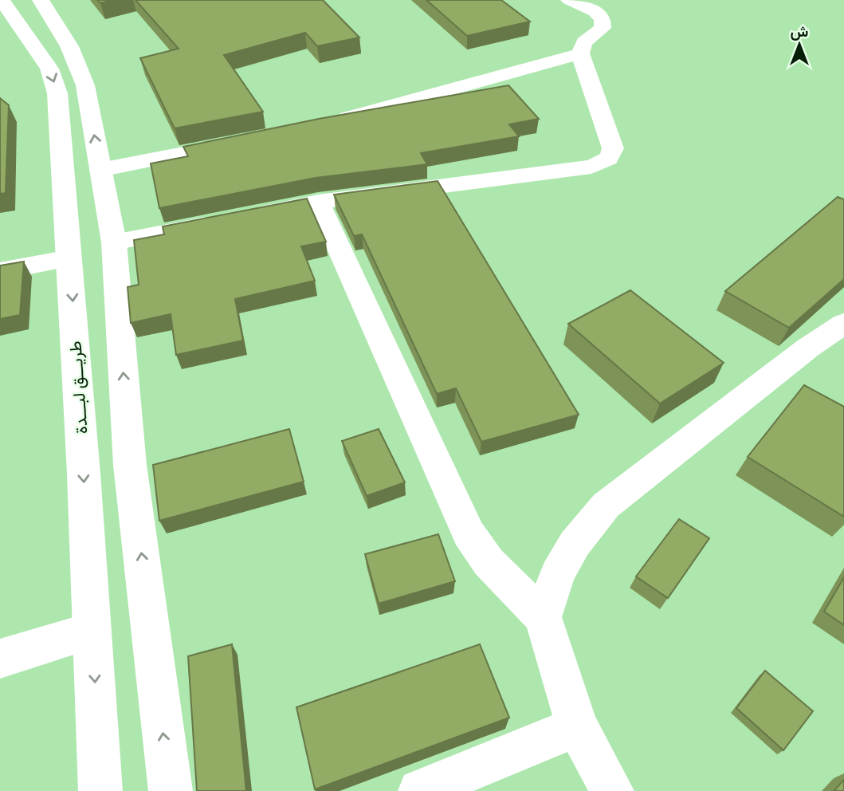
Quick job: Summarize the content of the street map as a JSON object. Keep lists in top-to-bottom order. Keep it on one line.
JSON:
{"streets":{"street":["طريـــق لبـــدة"]},"north":"top"}
